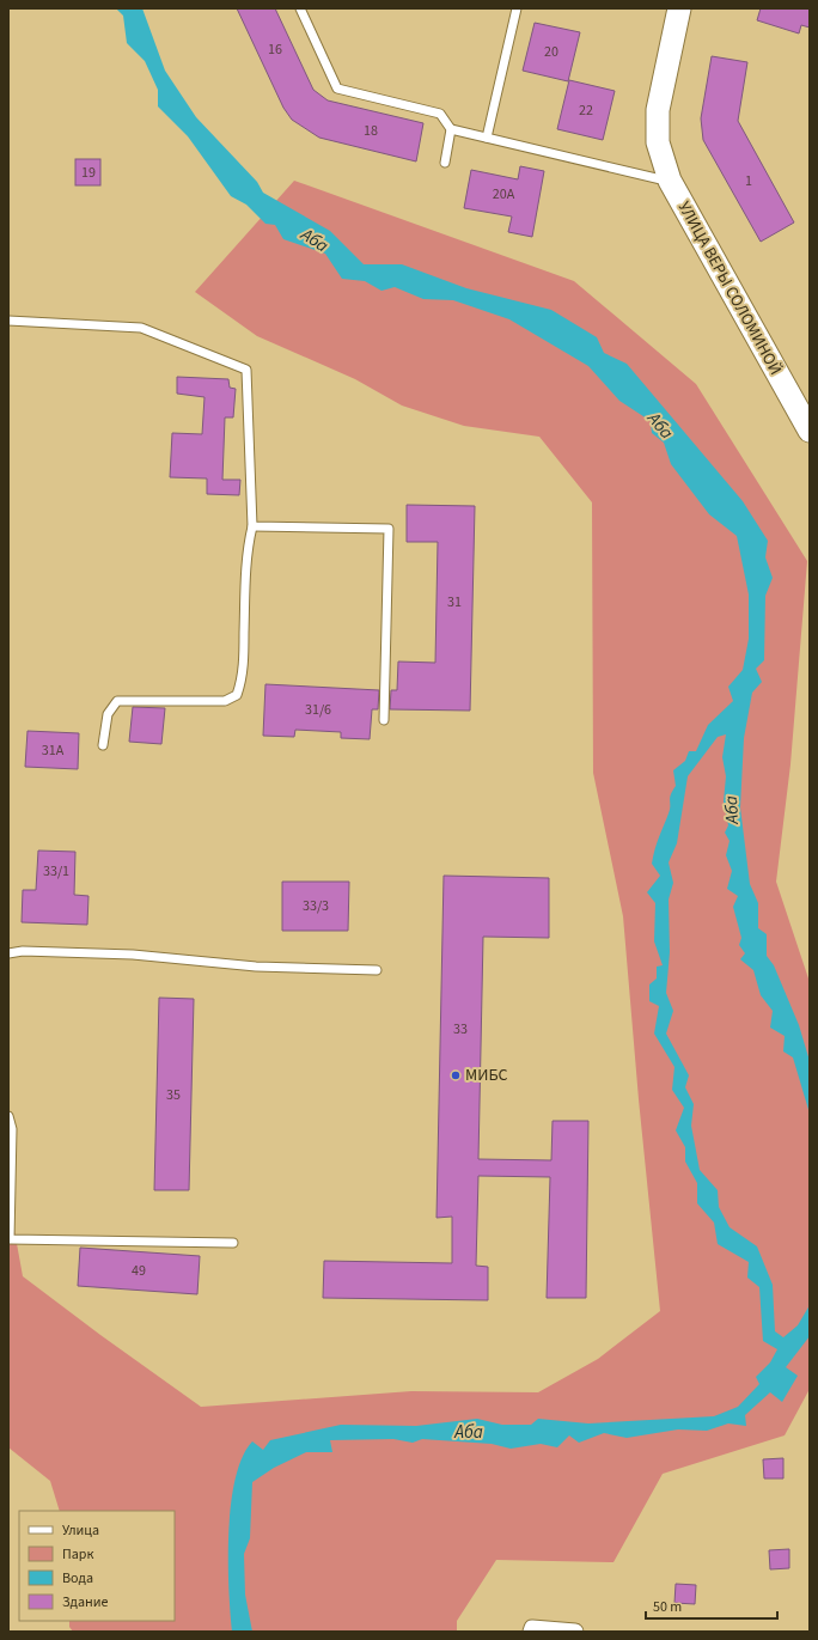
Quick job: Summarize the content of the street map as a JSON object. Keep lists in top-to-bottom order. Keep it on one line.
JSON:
{"streets":{"street":["УЛИЦА ВЕРЫ СОЛОМИНОЙ"]},"water":["Аба"],"places":["МИБС"],"house_numbers":["16","20","22","18","19","1","20А","31","31/6","31А","33/1","33/3","33","35","49"],"legend":["Улица","Парк","Вода","Здание"],"scale_bar":"50 m"}
